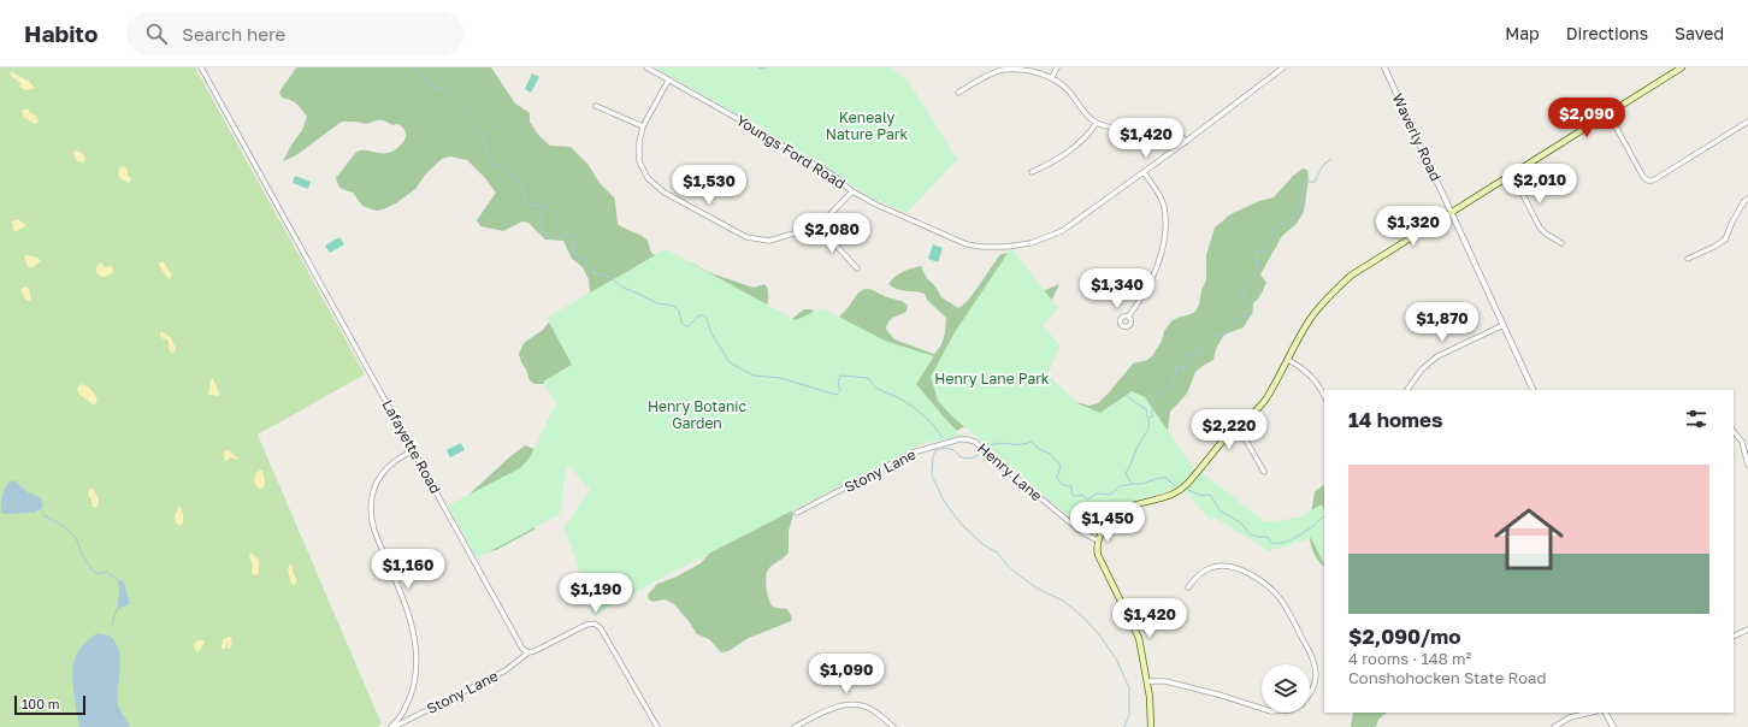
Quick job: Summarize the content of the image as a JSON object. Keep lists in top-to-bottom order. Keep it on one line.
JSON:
{"streets":{"street":["Waverly Road","Youngs Ford Road","Lafayette Road","Stony Lane","Henry Lane"]},"crossings":[["Lafayette Road","Stony Lane"],["Stony Lane","Henry Lane"]],"parks":["Kenealy Nature Park","Henry Lane Park","Henry Botanic Garden"],"scale_bar":"100 m","page":{"header":"Habito","search":"Search here","nav":["Map","Directions","Saved"],"price":["$2,090","$1,420","$2,010","$1,530","$1,320","$2,080","$1,340","$1,870","$2,220","$1,450","$1,160","$1,190","$1,420","$1,090"],"heading":"14 homes","list":[{"name":"$2,090/mo","note":"4 rooms · 148 m² · Conshohocken State Road"}],"scale":"100 m"}}
